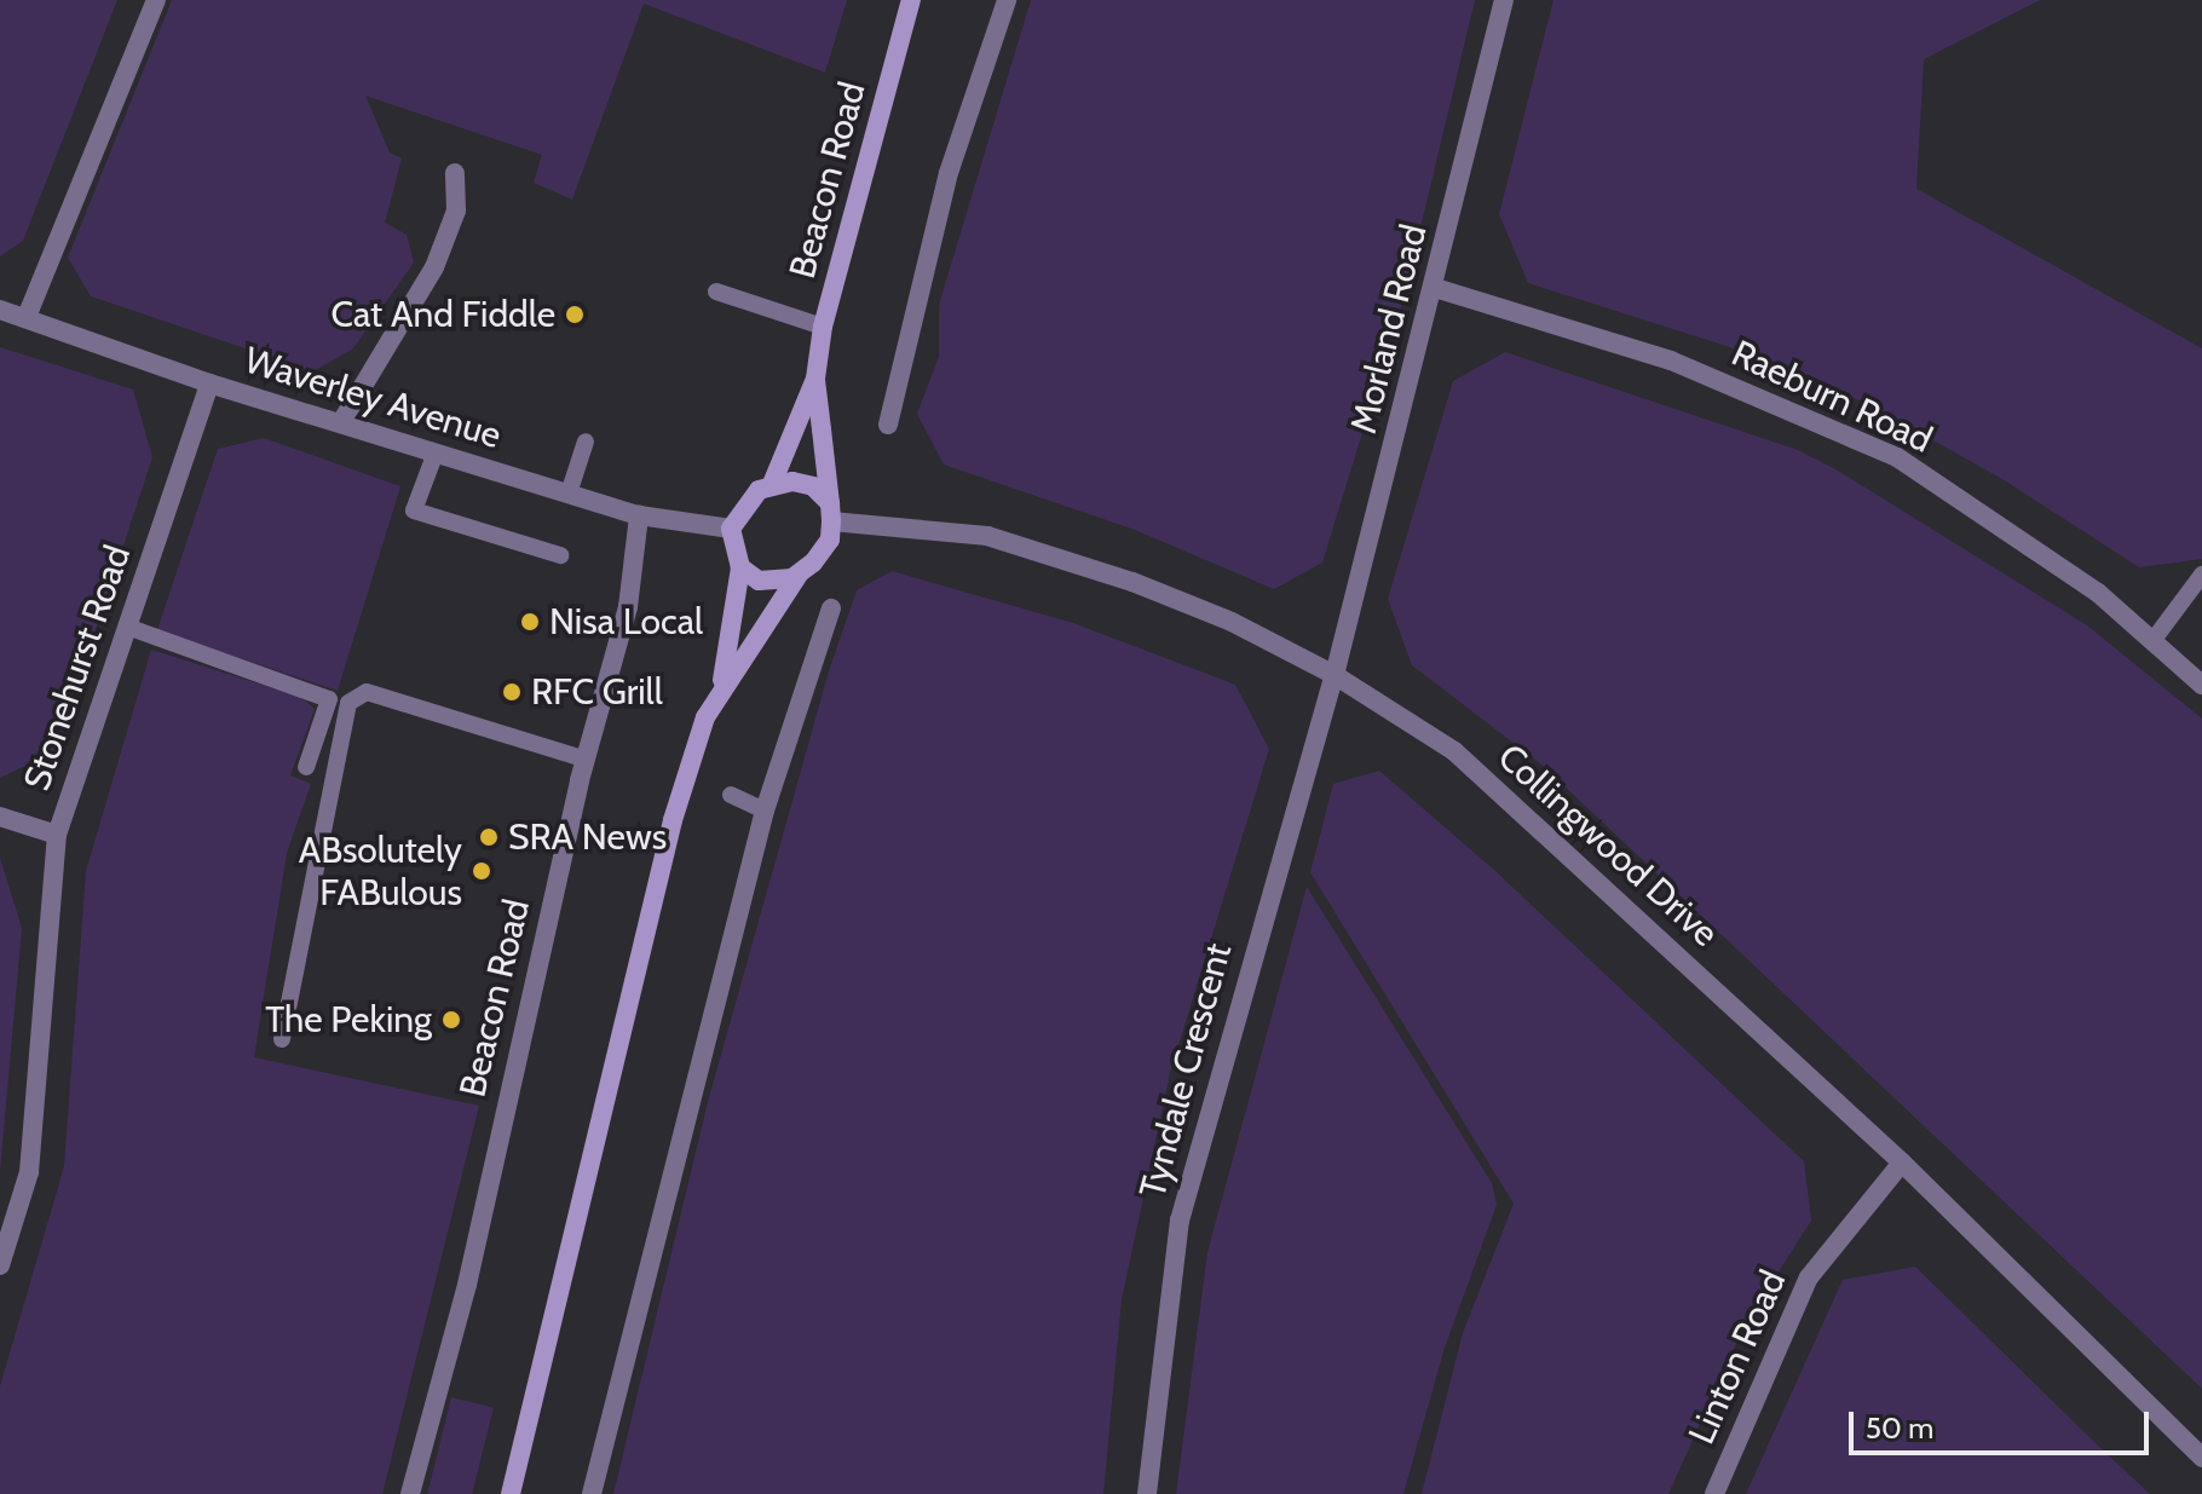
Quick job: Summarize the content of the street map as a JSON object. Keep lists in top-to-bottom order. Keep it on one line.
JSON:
{"streets":{"main road":["Beacon Road"],"street":["Morland Road","Raeburn Road","Waverley Avenue","Stonehurst Road","Collingwood Drive","Tyndale Crescent","Linton Road"]},"crossings":[["Beacon Road","Waverley Avenue"],["Beacon Road","Collingwood Drive"],["Morland Road","Raeburn Road"],["Morland Road","Collingwood Drive"],["Morland Road","Tyndale Crescent"],["Waverley Avenue","Stonehurst Road"],["Waverley Avenue","Collingwood Drive"],["Collingwood Drive","Tyndale Crescent"],["Collingwood Drive","Linton Road"]],"places":["Cat And Fiddle","Nisa Local","RFC Grill","SRA News","ABsolutely FABulous","The Peking"],"scale_bar":"50 m"}
